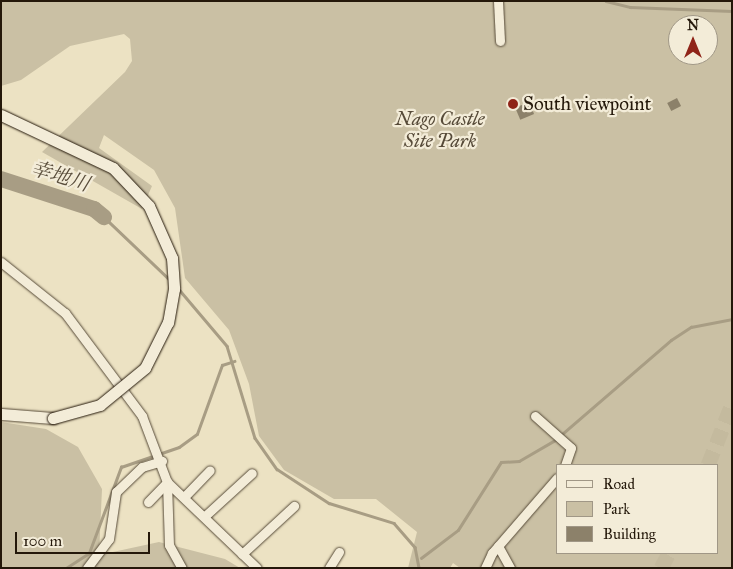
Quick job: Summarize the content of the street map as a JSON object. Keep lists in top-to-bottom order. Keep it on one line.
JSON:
{"water":["幸地川"],"parks":["Nago Castle Site Park"],"places":["South viewpoint"],"legend":["Road","Park","Building"],"scale_bar":"100 m","north":"top"}
